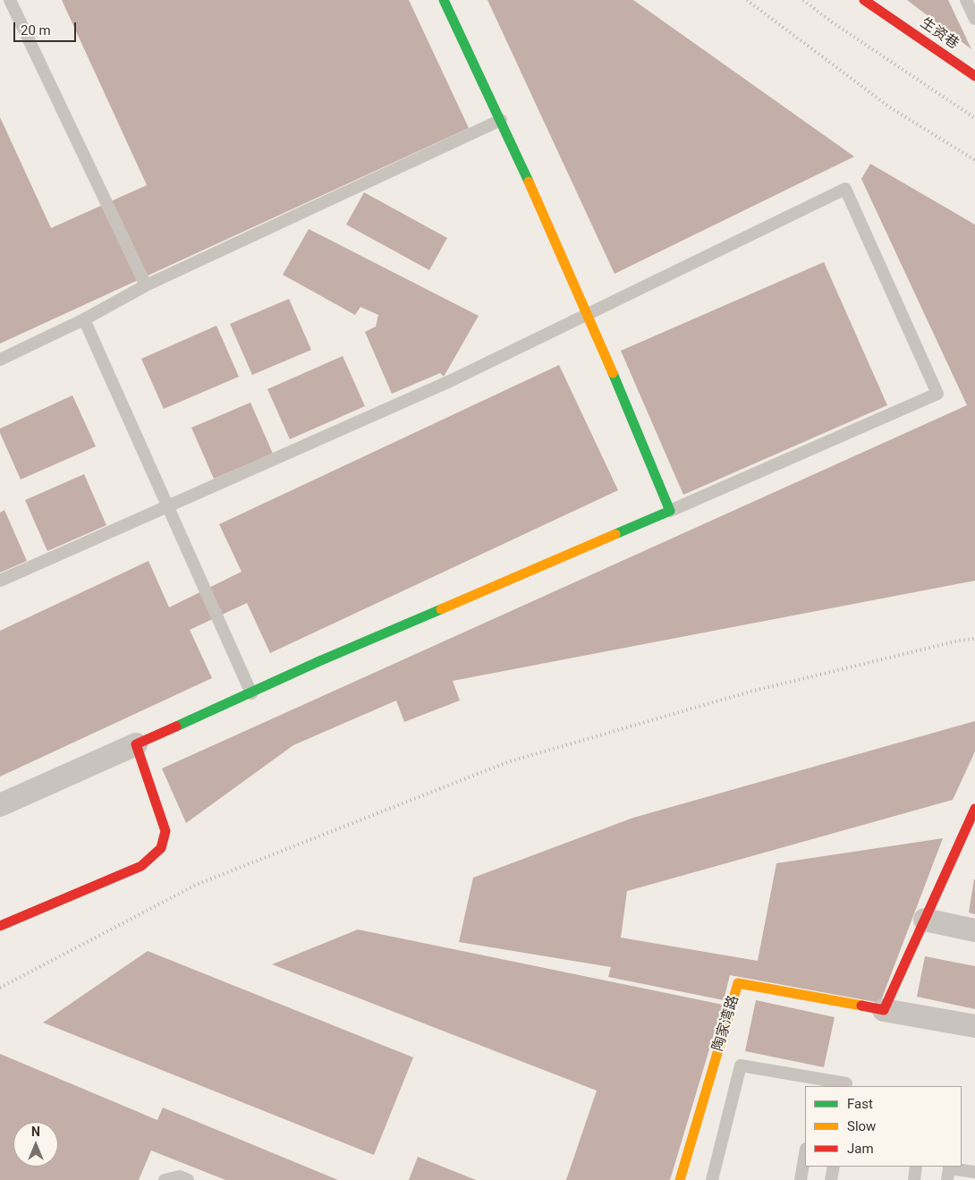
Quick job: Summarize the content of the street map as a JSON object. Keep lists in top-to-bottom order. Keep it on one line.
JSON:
{"streets":{"street":["生资巷","陶家湾路"]},"legend":["Fast","Slow","Jam"],"scale_bar":"20 m","north":"top"}
